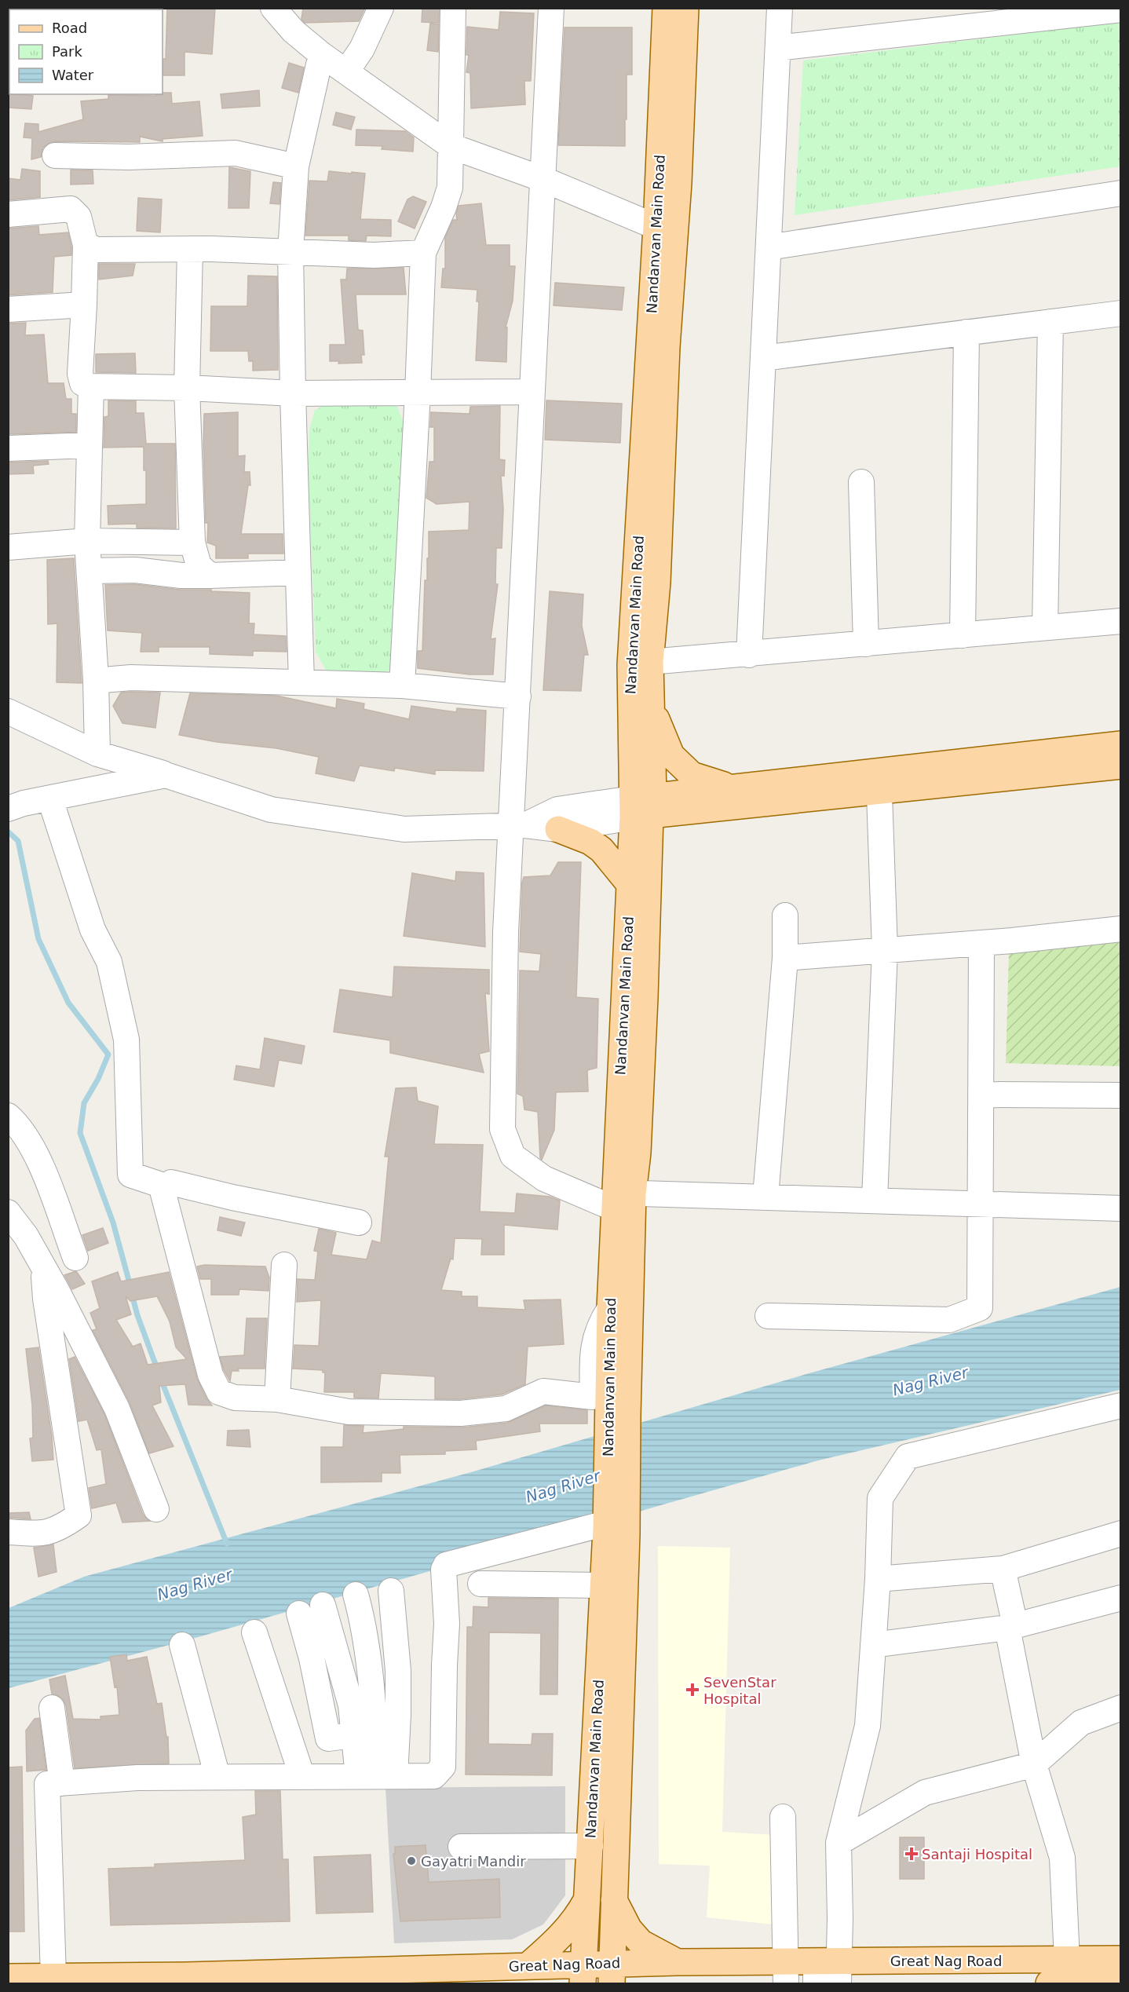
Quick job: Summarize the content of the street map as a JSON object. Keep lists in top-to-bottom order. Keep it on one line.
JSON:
{"streets":{"main road":["Nandanvan Main Road","Great Nag Road"]},"crossings":[["Nandanvan Main Road","Great Nag Road"]],"water":["Nag River"],"places":{"health":["SevenStar Hospital","Santaji Hospital"],"other":["Gayatri Mandir"]},"legend":["Road","Park","Water"]}
